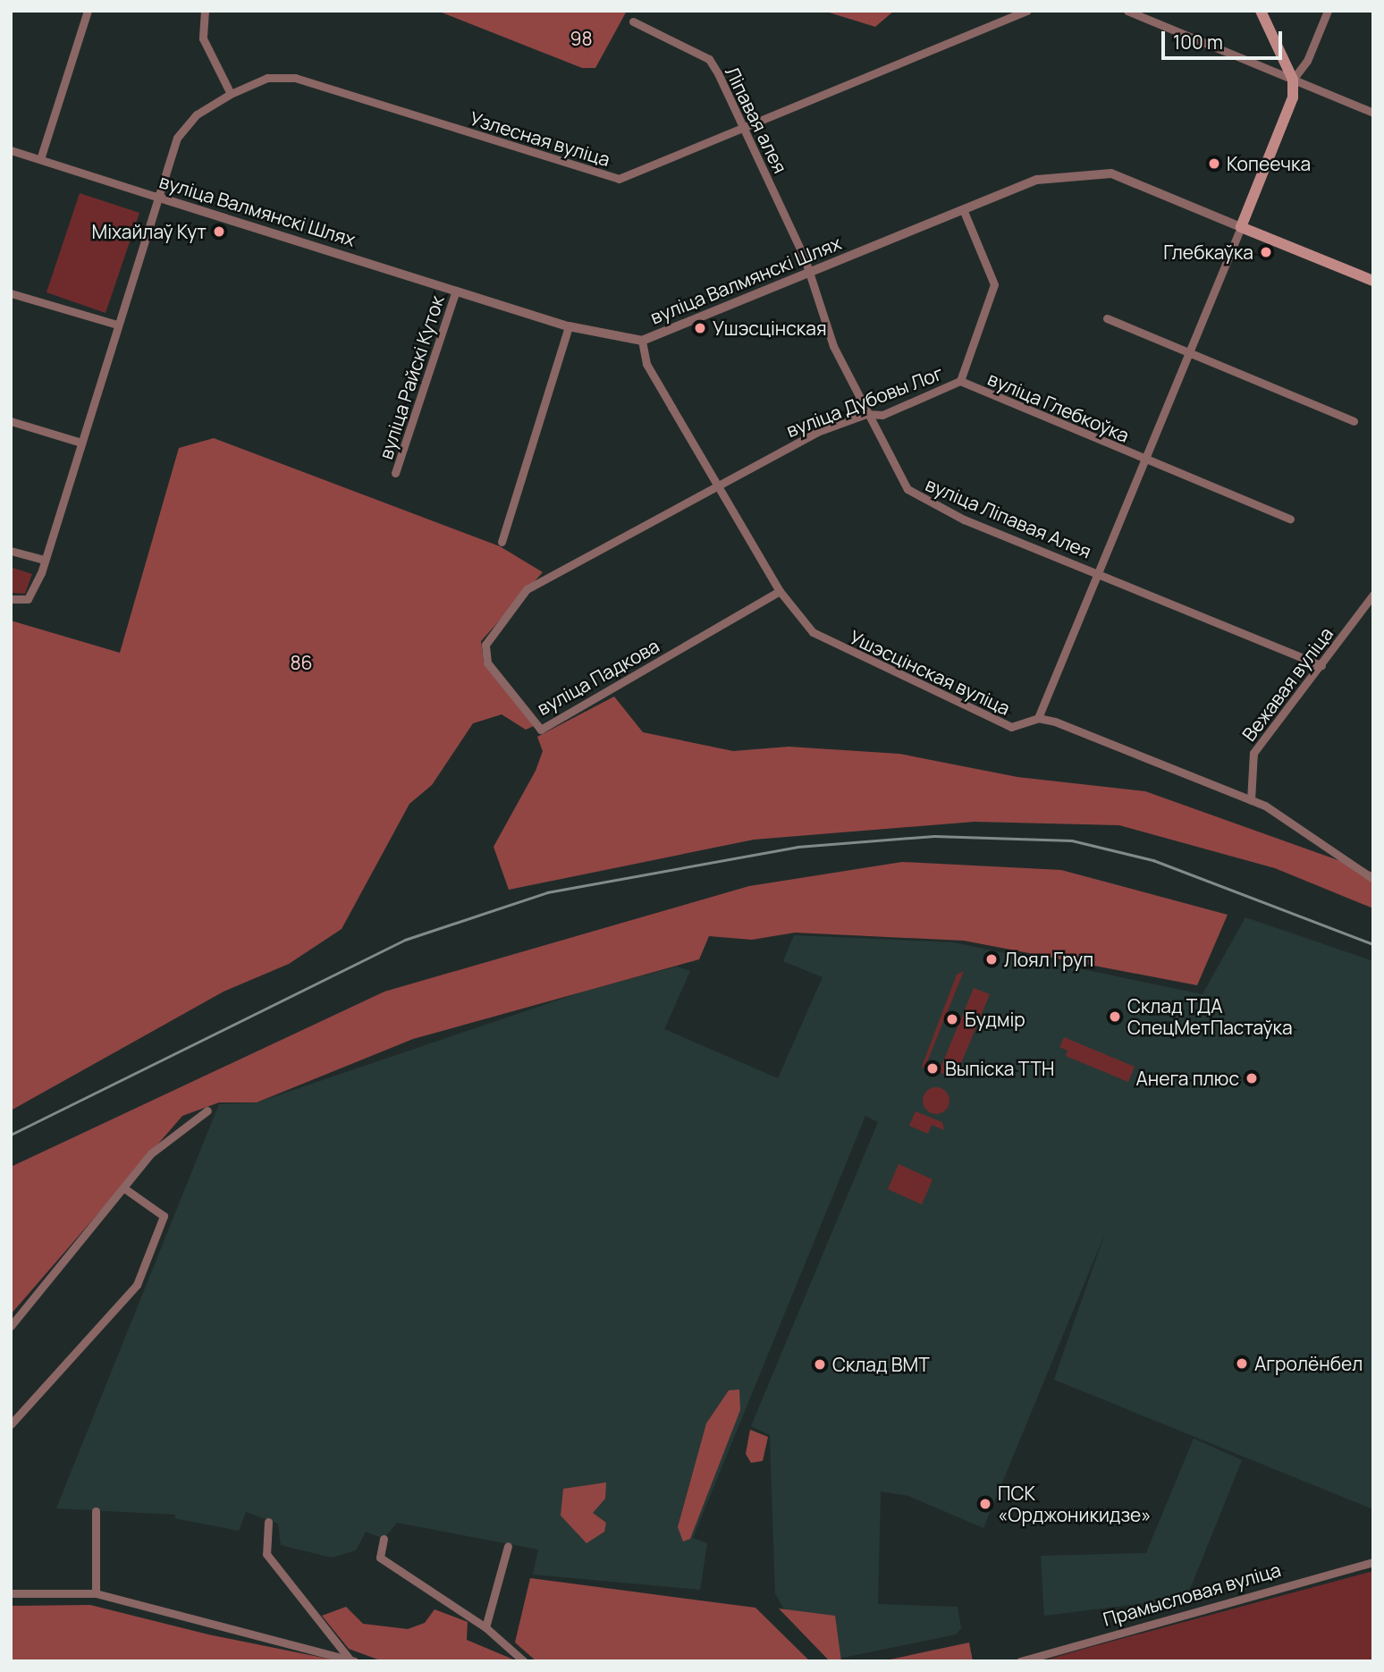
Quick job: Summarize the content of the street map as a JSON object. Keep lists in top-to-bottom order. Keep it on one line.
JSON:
{"streets":{"main road":["вуліца Валмянскі Шлях"],"street":["Ліпавая алея","Узлесная вуліца","вуліца Райскі Куток","вуліца Дубовы Лог","вуліца Глебкоўка","вуліца Ліпавая Алея","Ушэсцінская вуліца","вуліца Падкова","Вежавая вуліца","Прамысловая вуліца"]},"crossings":[["Ліпавая алея","Узлесная вуліца"],["Ліпавая алея","вуліца Валмянскі Шлях"],["Ліпавая алея","вуліца Ліпавая Алея"],["Узлесная вуліца","вуліца Валмянскі Шлях"],["вуліца Валмянскі Шлях","вуліца Райскі Куток"],["вуліца Валмянскі Шлях","вуліца Дубовы Лог"],["вуліца Валмянскі Шлях","вуліца Глебкоўка"],["вуліца Валмянскі Шлях","вуліца Ліпавая Алея"],["вуліца Валмянскі Шлях","Ушэсцінская вуліца"],["вуліца Дубовы Лог","вуліца Глебкоўка"],["вуліца Дубовы Лог","вуліца Ліпавая Алея"],["вуліца Дубовы Лог","Ушэсцінская вуліца"],["вуліца Дубовы Лог","вуліца Падкова"],["вуліца Глебкоўка","вуліца Ліпавая Алея"],["вуліца Глебкоўка","Ушэсцінская вуліца"],["вуліца Ліпавая Алея","Вежавая вуліца"],["Ушэсцінская вуліца","вуліца Падкова"]],"parks":["98","86"],"places":["Копеечка","Міхайлаў Кут","Глебкаўка","Ушэсцінская","Лоял Груп","Склад ТДА СпецМетПастаўка","Будмір","Выпіска ТТН","Анега плюс","Агролёнбел","Склад BMT","ПСК «Орджоникидзе»"],"scale_bar":"100 m"}
